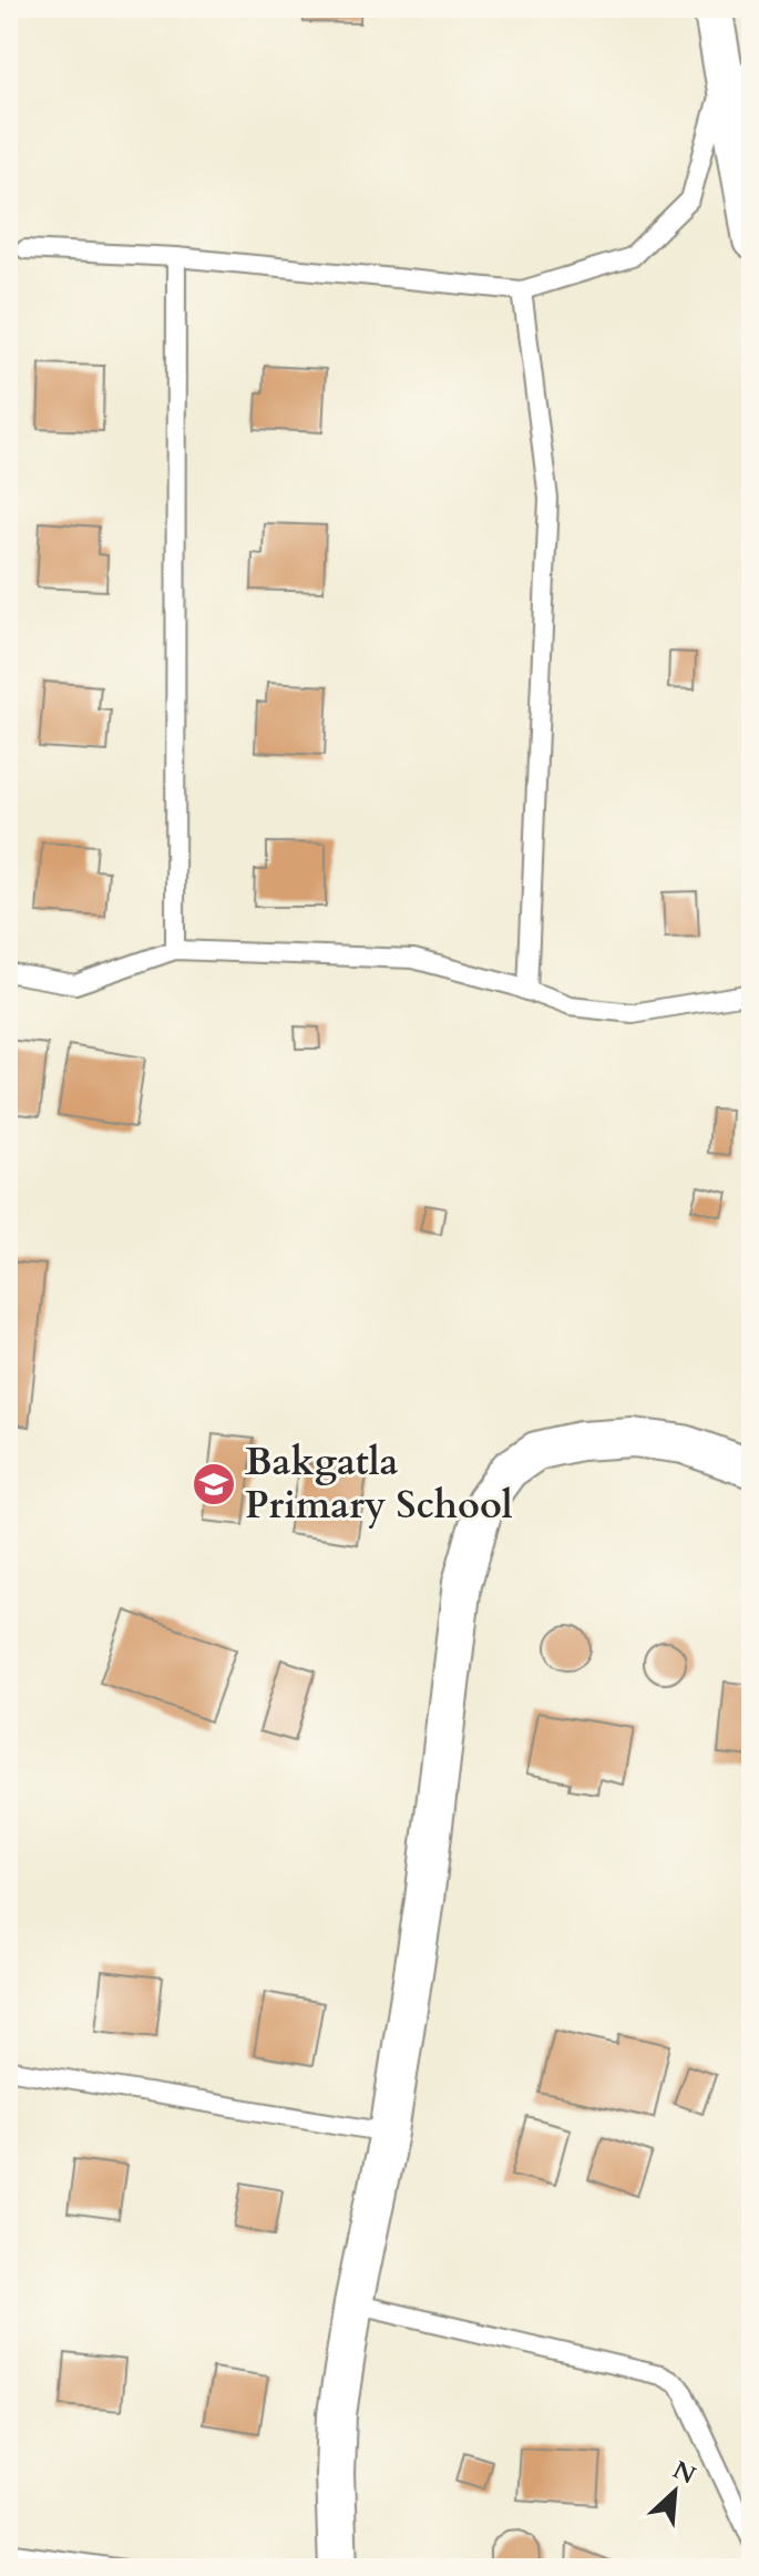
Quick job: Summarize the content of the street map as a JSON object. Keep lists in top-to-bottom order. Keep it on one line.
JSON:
{"places":{"school or university":["Bakgatla Primary School"]},"north":"top right"}
